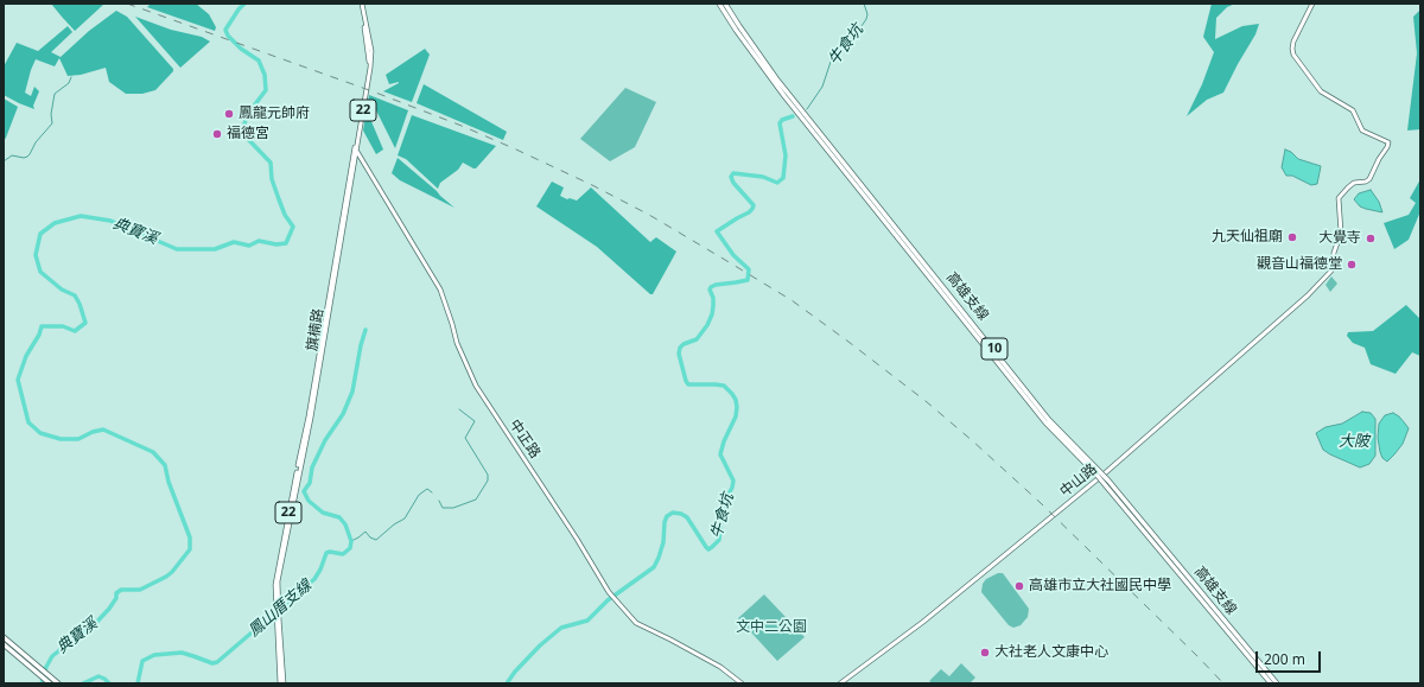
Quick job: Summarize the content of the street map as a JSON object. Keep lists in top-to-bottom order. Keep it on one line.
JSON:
{"streets":{"highway":["高雄支線","10"],"main road":["22","旗楠路","中正路","中山路"]},"crossings":[["旗楠路","中正路"]],"water":["牛食坑","典寶溪","大陂","鳳山厝支線"],"parks":["文中二公園"],"places":["鳳龍元帥府","福德宮","九天仙祖廟","大覺寺","觀音山福德堂","高雄市立大社國民中學","大社老人文康中心"],"scale_bar":"200 m"}
